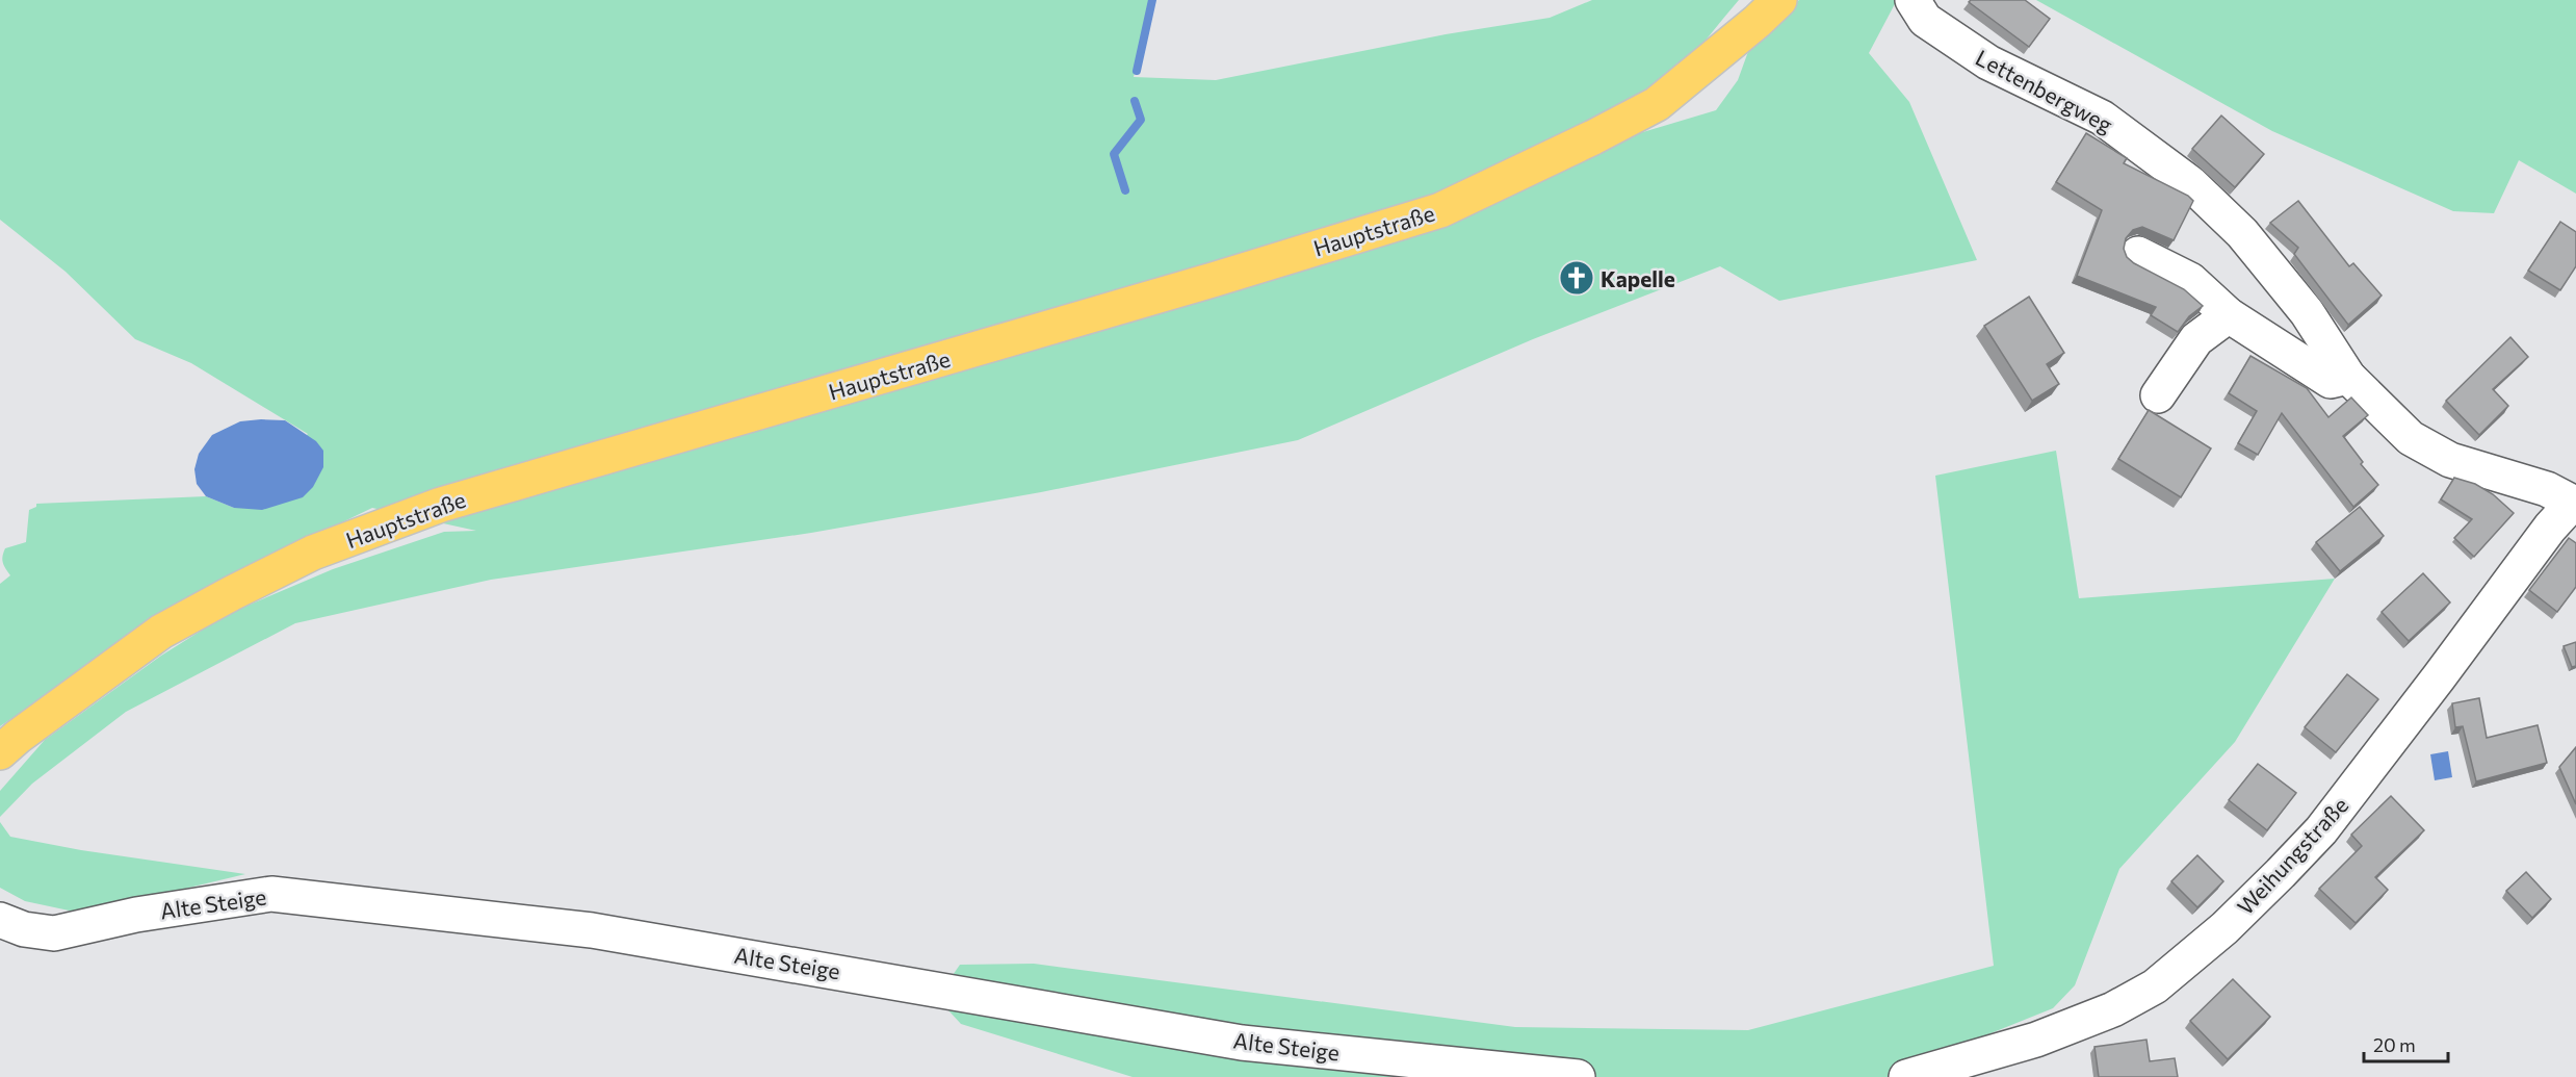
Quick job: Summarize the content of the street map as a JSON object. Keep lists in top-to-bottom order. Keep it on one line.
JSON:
{"streets":{"main road":["Hauptstraße"],"street":["Lettenbergweg","Weihungstraße","Alte Steige"]},"crossings":[["Lettenbergweg","Weihungstraße"]],"places":{"church":["Kapelle"]},"scale_bar":"20 m"}
